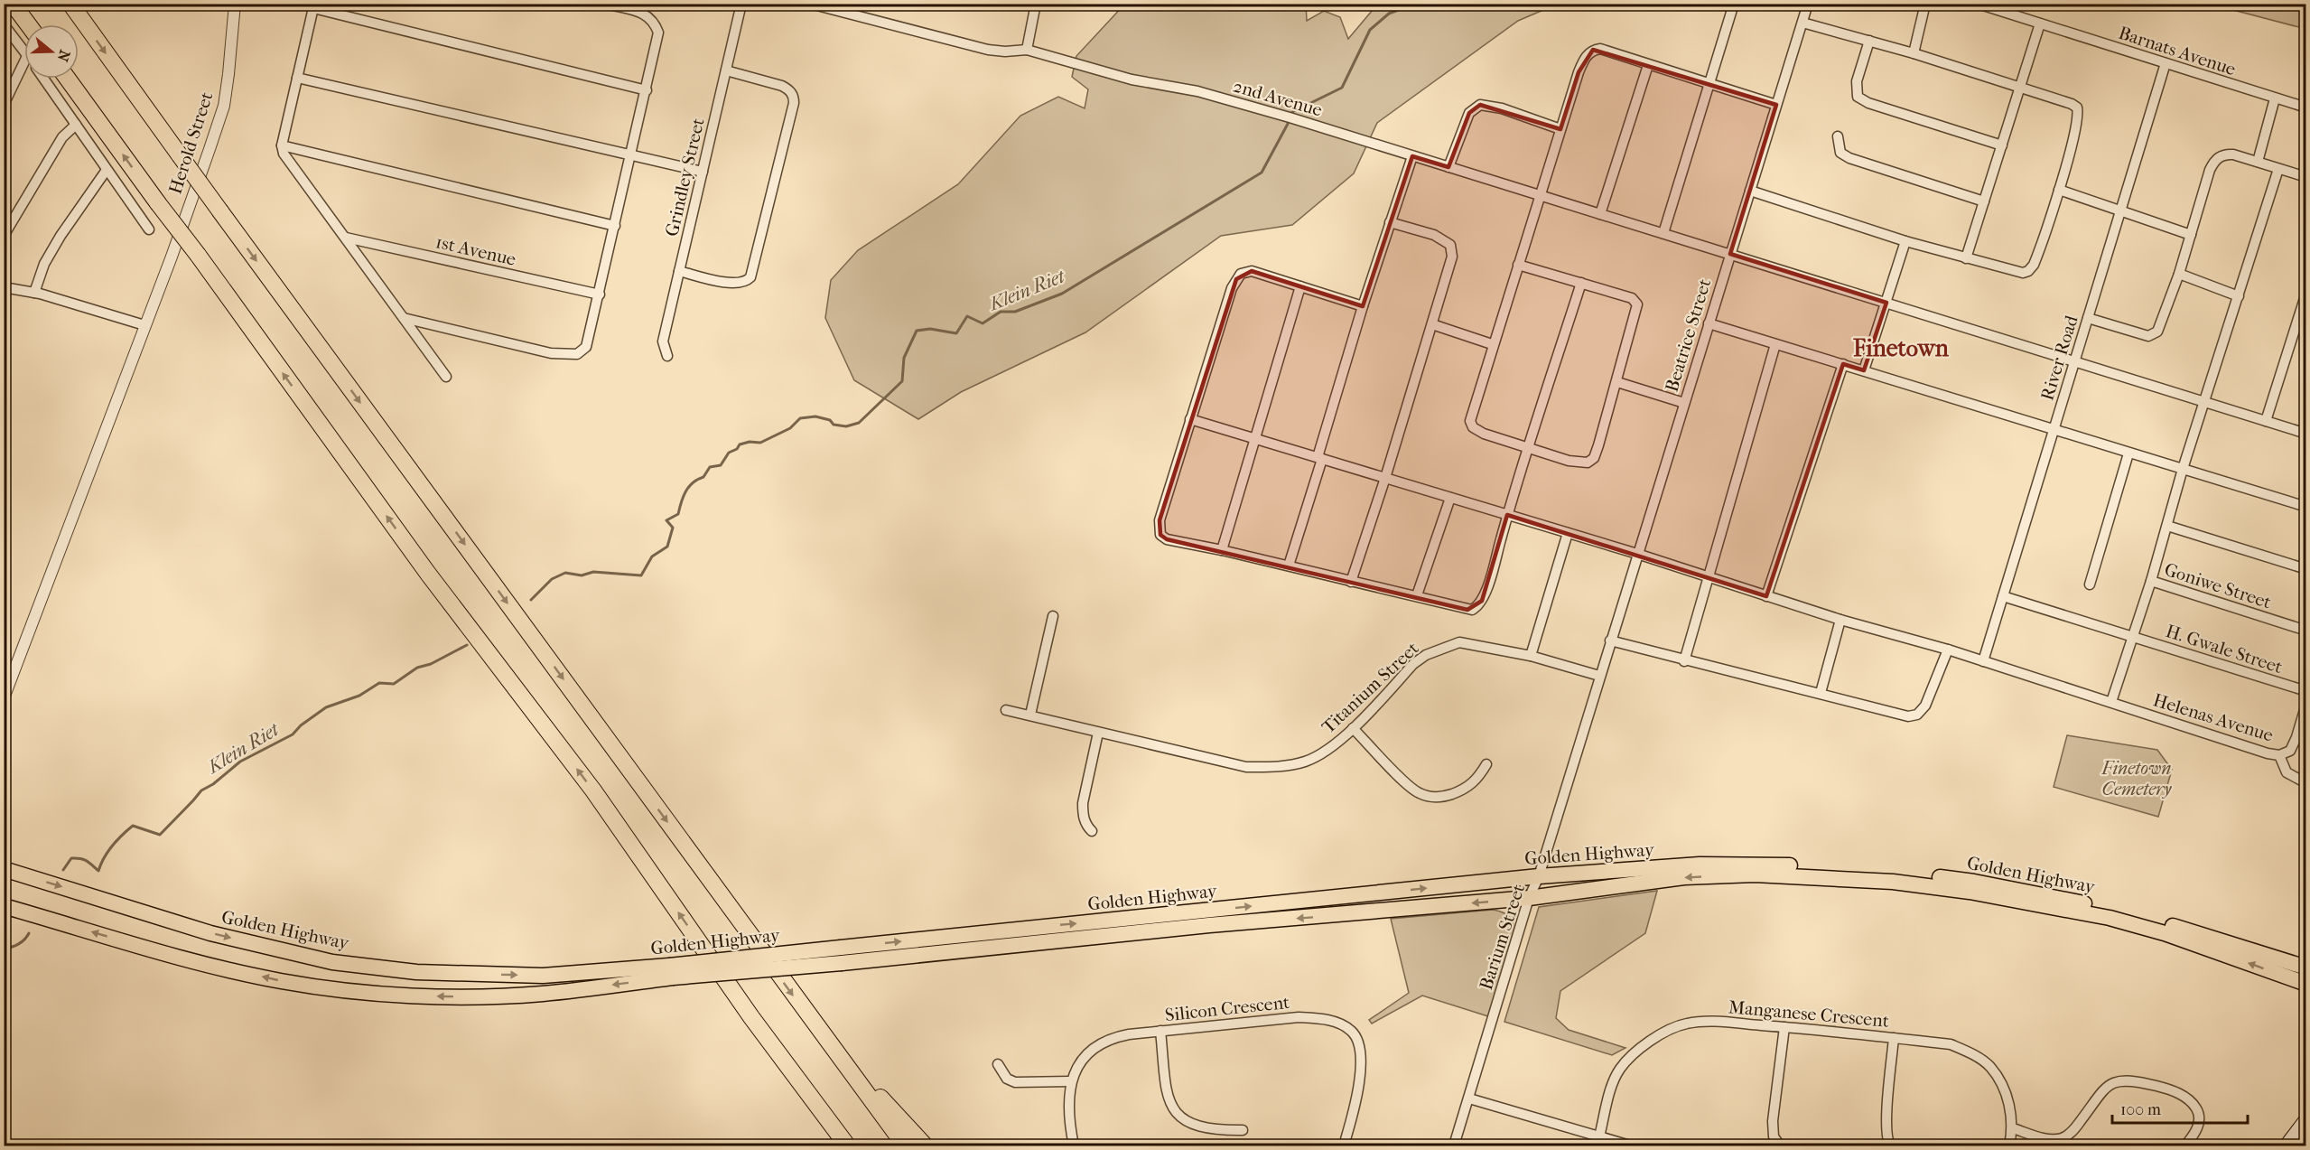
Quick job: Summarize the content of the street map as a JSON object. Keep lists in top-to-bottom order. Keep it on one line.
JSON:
{"streets":{"main road":["Golden Highway"],"street":["Barnats Avenue","2nd Avenue","Herold Street","Grindley Street","1st Avenue","Beatrice Street","River Road","Goniwe Street","H. Gwale Street","Titanium Street","Helenas Avenue","Barium Street","Silicon Crescent","Manganese Crescent"]},"crossings":[["Barnats Avenue","River Road"],["2nd Avenue","Beatrice Street"],["2nd Avenue","River Road"],["Beatrice Street","Titanium Street"],["Beatrice Street","Helenas Avenue"],["Beatrice Street","Barium Street"],["River Road","H. Gwale Street"],["River Road","Helenas Avenue"],["Titanium Street","Barium Street"],["Golden Highway","Barium Street"]],"districts":["Finetown"],"water":["Klein Riet"],"parks":["Finetown Cemetery"],"scale_bar":"100 m","north":"right"}
